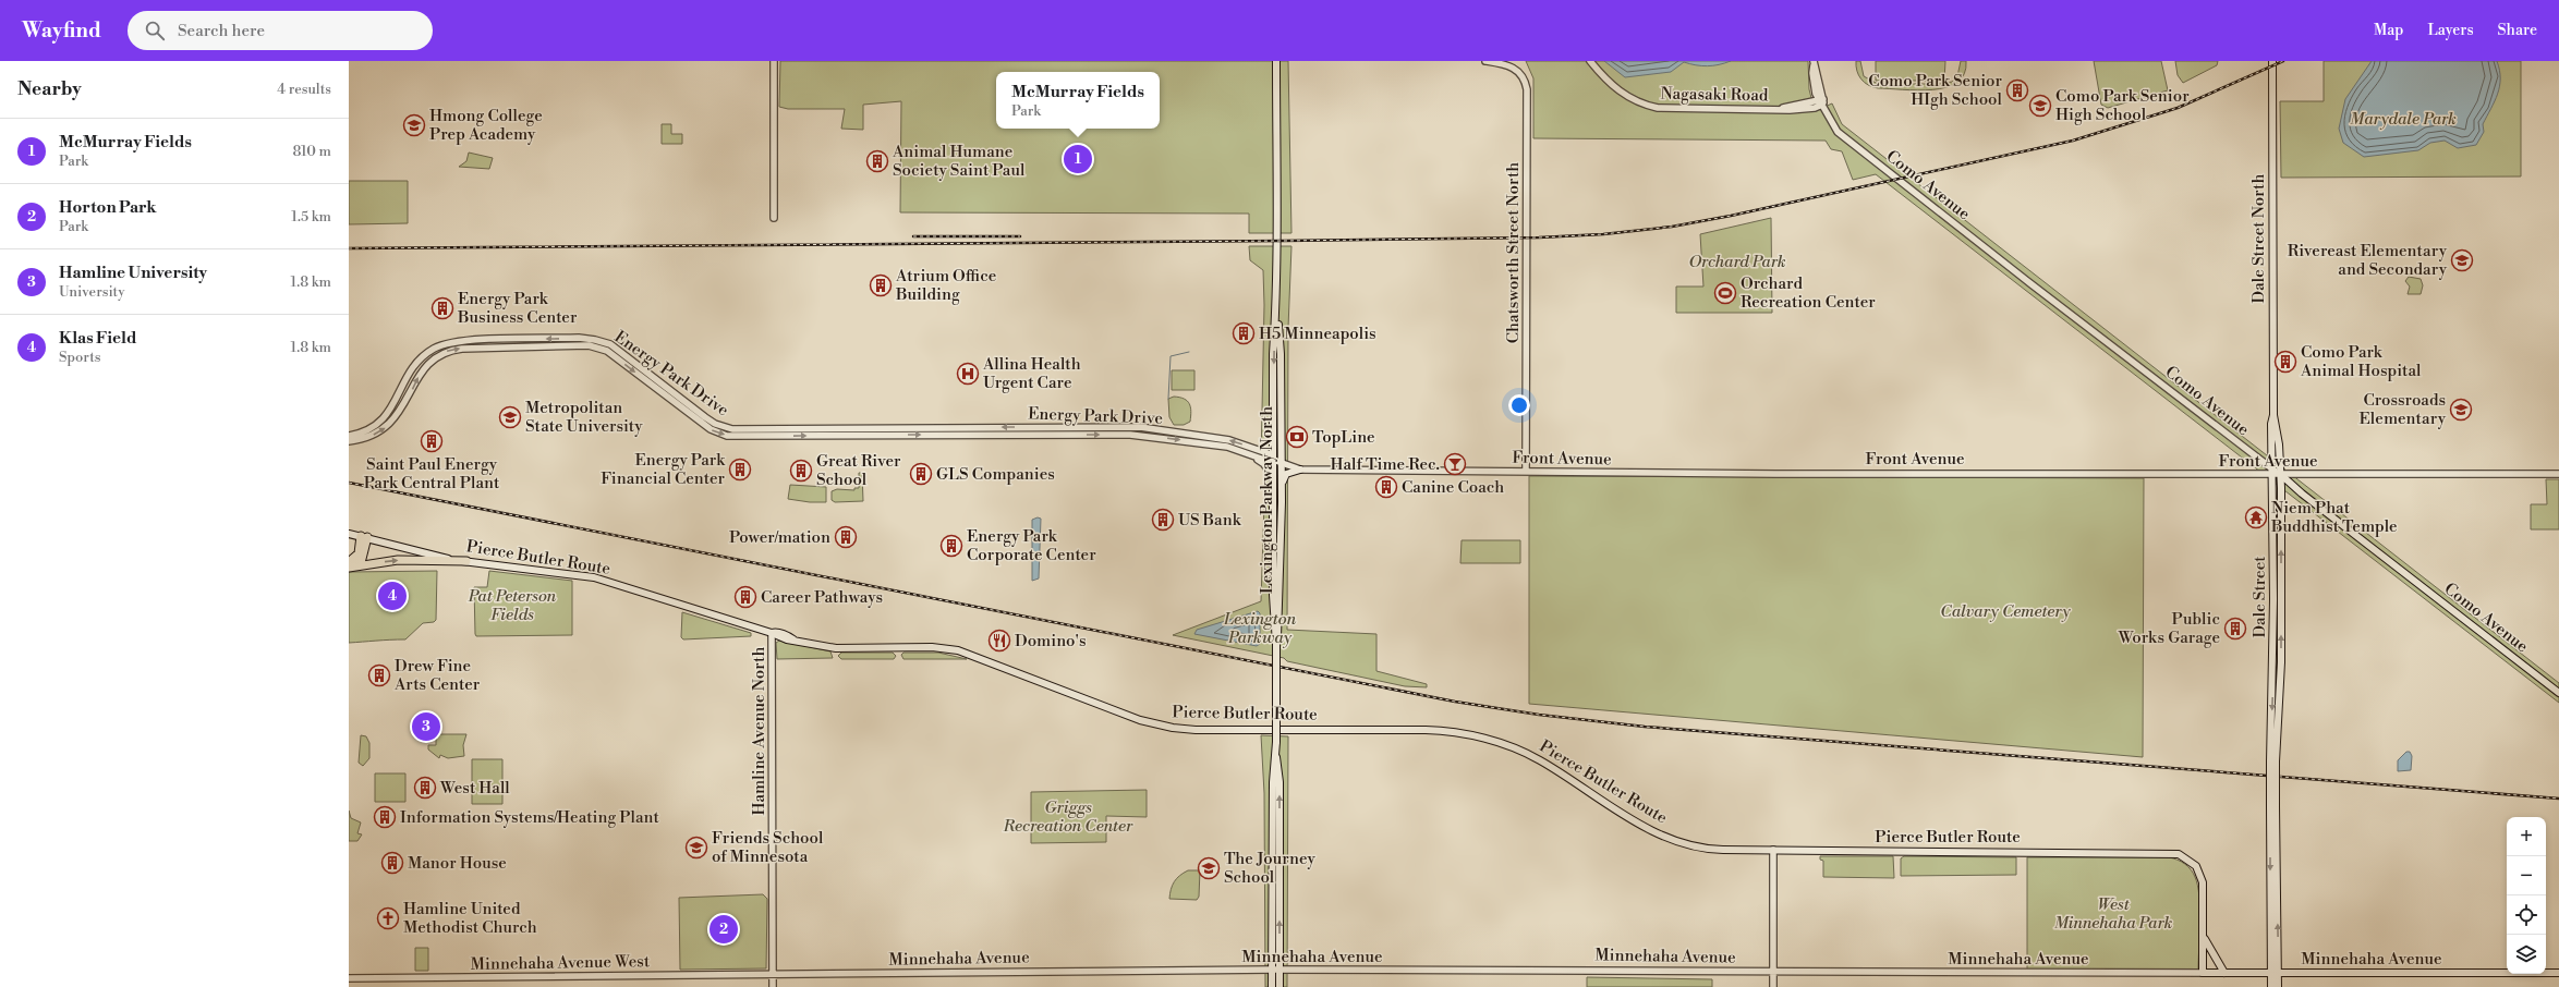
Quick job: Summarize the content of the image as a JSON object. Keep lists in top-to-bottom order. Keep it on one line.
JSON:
{"streets":{"main road":["Como Avenue","Dale Street North","Lexington Parkway North","Pierce Butler Route","Dale Street","Minnehaha Avenue"],"street":["Nagasaki Road","Chatsworth Street North","Energy Park Drive","Front Avenue","Hamline Avenue North","Minnehaha Avenue West"]},"crossings":[["Como Avenue","Front Avenue"],["Como Avenue","Dale Street"],["Dale Street North","Dale Street"],["Chatsworth Street North","Front Avenue"],["Energy Park Drive","Front Avenue"],["Energy Park Drive","Lexington Parkway North"],["Front Avenue","Lexington Parkway North"],["Front Avenue","Dale Street"],["Pierce Butler Route","Hamline Avenue North"],["Pierce Butler Route","Minnehaha Avenue"],["Dale Street","Minnehaha Avenue"],["Hamline Avenue North","Minnehaha Avenue"],["Hamline Avenue North","Minnehaha Avenue West"],["Minnehaha Avenue","Minnehaha Avenue West"]],"parks":["Marydale Park","Orchard Park","Pat Peterson Fields","Calvary Cemetery","Lexington Parkway","Griggs Recreation Center","West Minnehaha Park"],"places":{"building":["Como Park Senior HIgh School","Animal Humane Society Saint Paul","Atrium Office Building","Energy Park Business Center","H5 Minneapolis","Como Park Animal Hospital","Saint Paul Energy Park Central Plant","Energy Park Financial Center","Great River School","GLS Companies","Canine Coach","US Bank","Power/mation","Energy Park Corporate Center","Career Pathways","Public Works Garage","Drew Fine Arts Center","West Hall","Information Systems/Heating Plant","Manor House"],"school or university":["Como Park Senior High School","Hmong College Prep Academy","Rivereast Elementary and Secondary","Crossroads Elementary","Metropolitan State University","Friends School of Minnesota","The Journey School"],"sports":["Orchard Recreation Center"],"hospital":["Allina Health Urgent Care"],"bank":["TopLine"],"bar":["Half Time Rec."],"temple":["Niem Phat Buddhist Temple"],"restaurant":["Domino's"],"church":["Hamline United Methodist Church"]},"page":{"header":"Wayfind","search":"Search here","nav":["Map","Layers","Share"],"heading":["Nearby","4 results"],"popup":["McMurray Fields","Park"],"list":[{"mark":"1","name":"McMurray Fields","note":"Park","value":"810 m"},{"mark":"2","name":"Horton Park","note":"Park","value":"1.5 km"},{"mark":"3","name":"Hamline University","note":"University","value":"1.8 km"},{"mark":"4","name":"Klas Field","note":"Sports","value":"1.8 km"}],"pins":["1","4","3","2"],"map_buttons":["+","−"]}}
